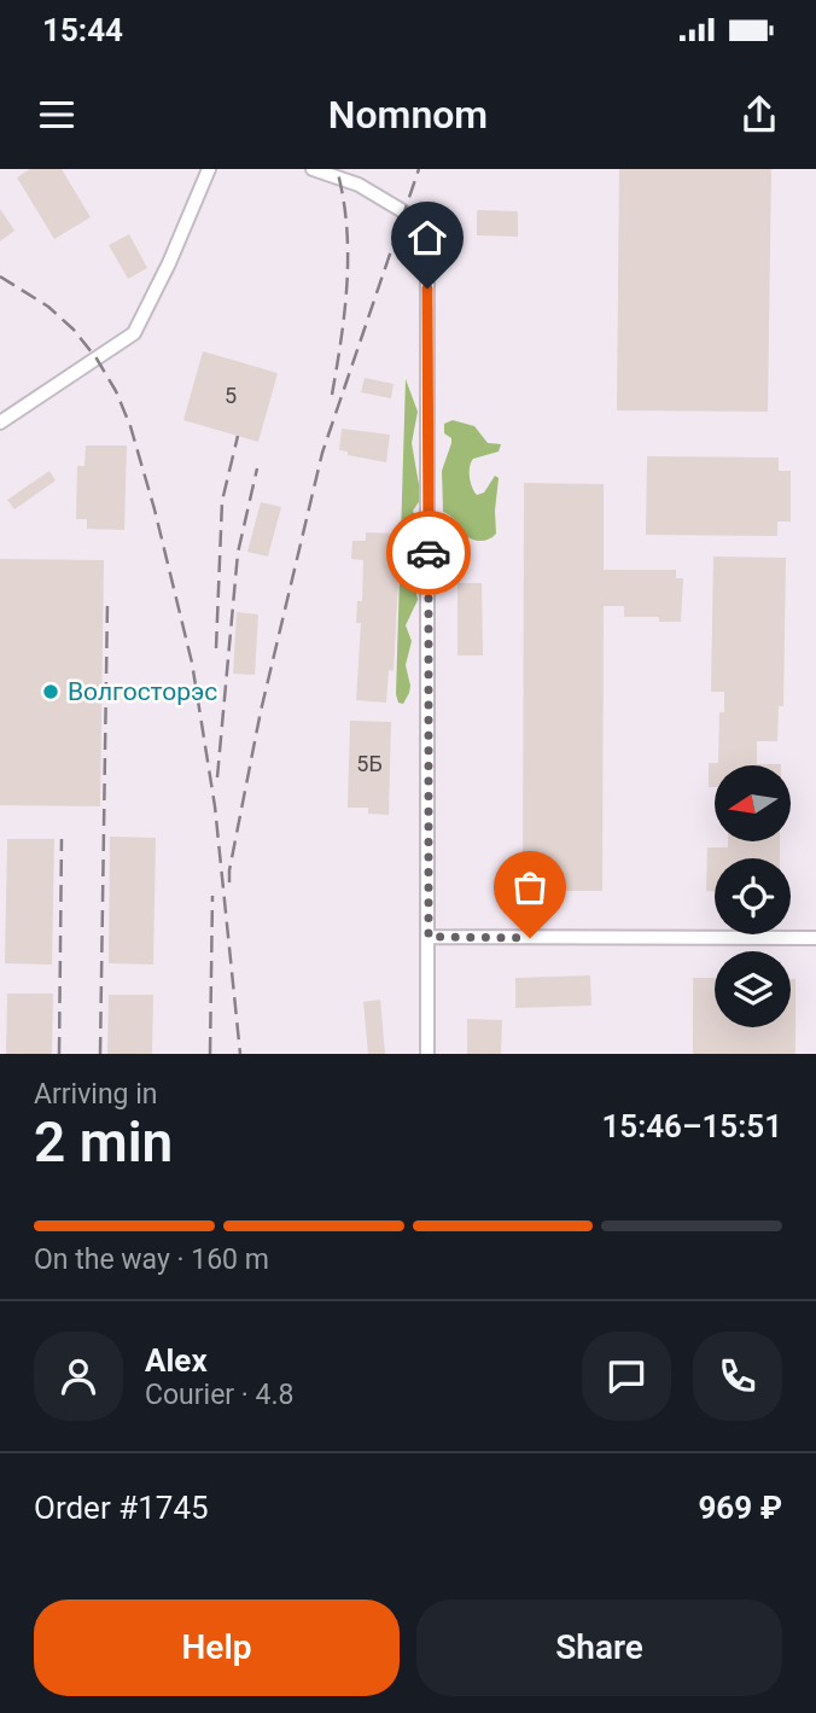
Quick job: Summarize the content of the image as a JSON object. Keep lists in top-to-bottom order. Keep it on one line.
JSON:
{"places":["Волгосторэс"],"house_numbers":["5","5Б"],"north":"left","page":{"status":"15:44","header":"Nomnom","heading":["2 min","Arriving in","15:46–15:51"],"panel":["Alex","Courier · 4.8","Order #1745","969 ₽"],"bar":"On the way · 160 m","buttons":["Help","Share"]}}
